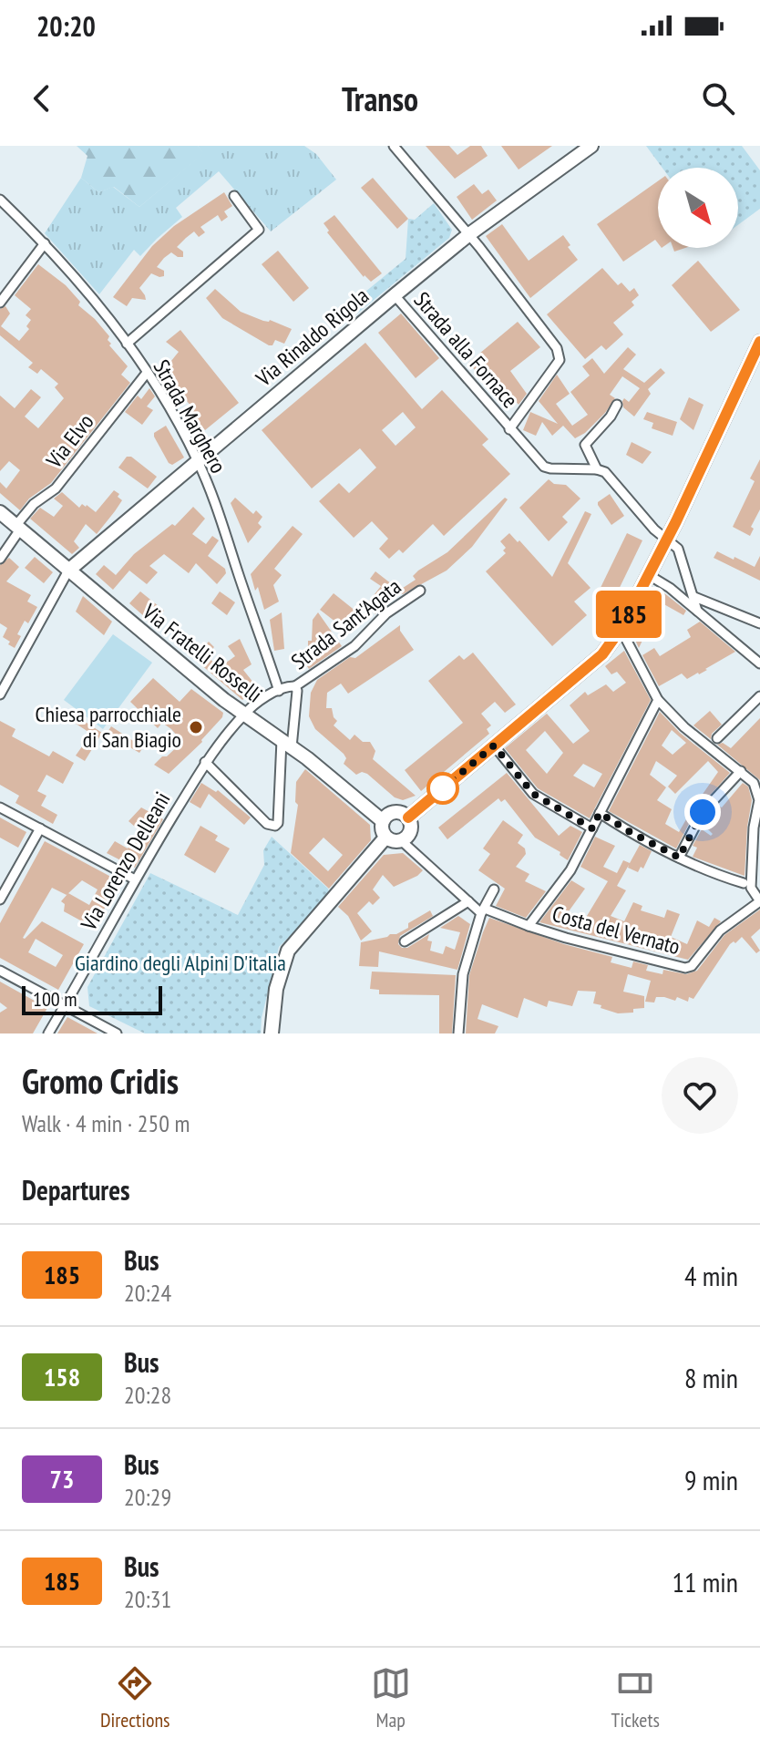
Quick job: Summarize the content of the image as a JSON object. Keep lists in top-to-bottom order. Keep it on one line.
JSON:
{"streets":{"street":["Via Rinaldo Rigola","Strada alla Fornace","Strada Marghero","Via Elvo","Strada Sant'Agata","Via Fratelli Rosselli","Via Lorenzo Delleani","Costa del Vernato"]},"crossings":[["Via Rinaldo Rigola","Strada alla Fornace"],["Via Rinaldo Rigola","Strada Marghero"],["Via Rinaldo Rigola","Via Fratelli Rosselli"],["Strada Marghero","Via Elvo"],["Strada Marghero","Strada Sant'Agata"],["Strada Marghero","Via Lorenzo Delleani"],["Via Elvo","Via Fratelli Rosselli"],["Strada Sant'Agata","Via Lorenzo Delleani"],["Via Fratelli Rosselli","Via Lorenzo Delleani"]],"parks":["Giardino degli Alpini D'italia"],"places":["Chiesa parrocchiale di San Biagio"],"lines":["bus line 185"],"scale_bar":"100 m","north":"bottom right","page":{"status":"20:20","header":"Transo","on_map":"185","scale":"100 m","heading":[["Gromo Cridis","Walk · 4 min · 250 m"],"Departures"],"list":[{"mark":"185","name":"Bus","note":"20:24","value":"4 min"},{"mark":"158","name":"Bus","note":"20:28","value":"8 min"},{"mark":"73","name":"Bus","note":"20:29","value":"9 min"},{"mark":"185","name":"Bus","note":"20:31","value":"11 min"}],"tabs":["Directions","Map","Tickets"]}}
